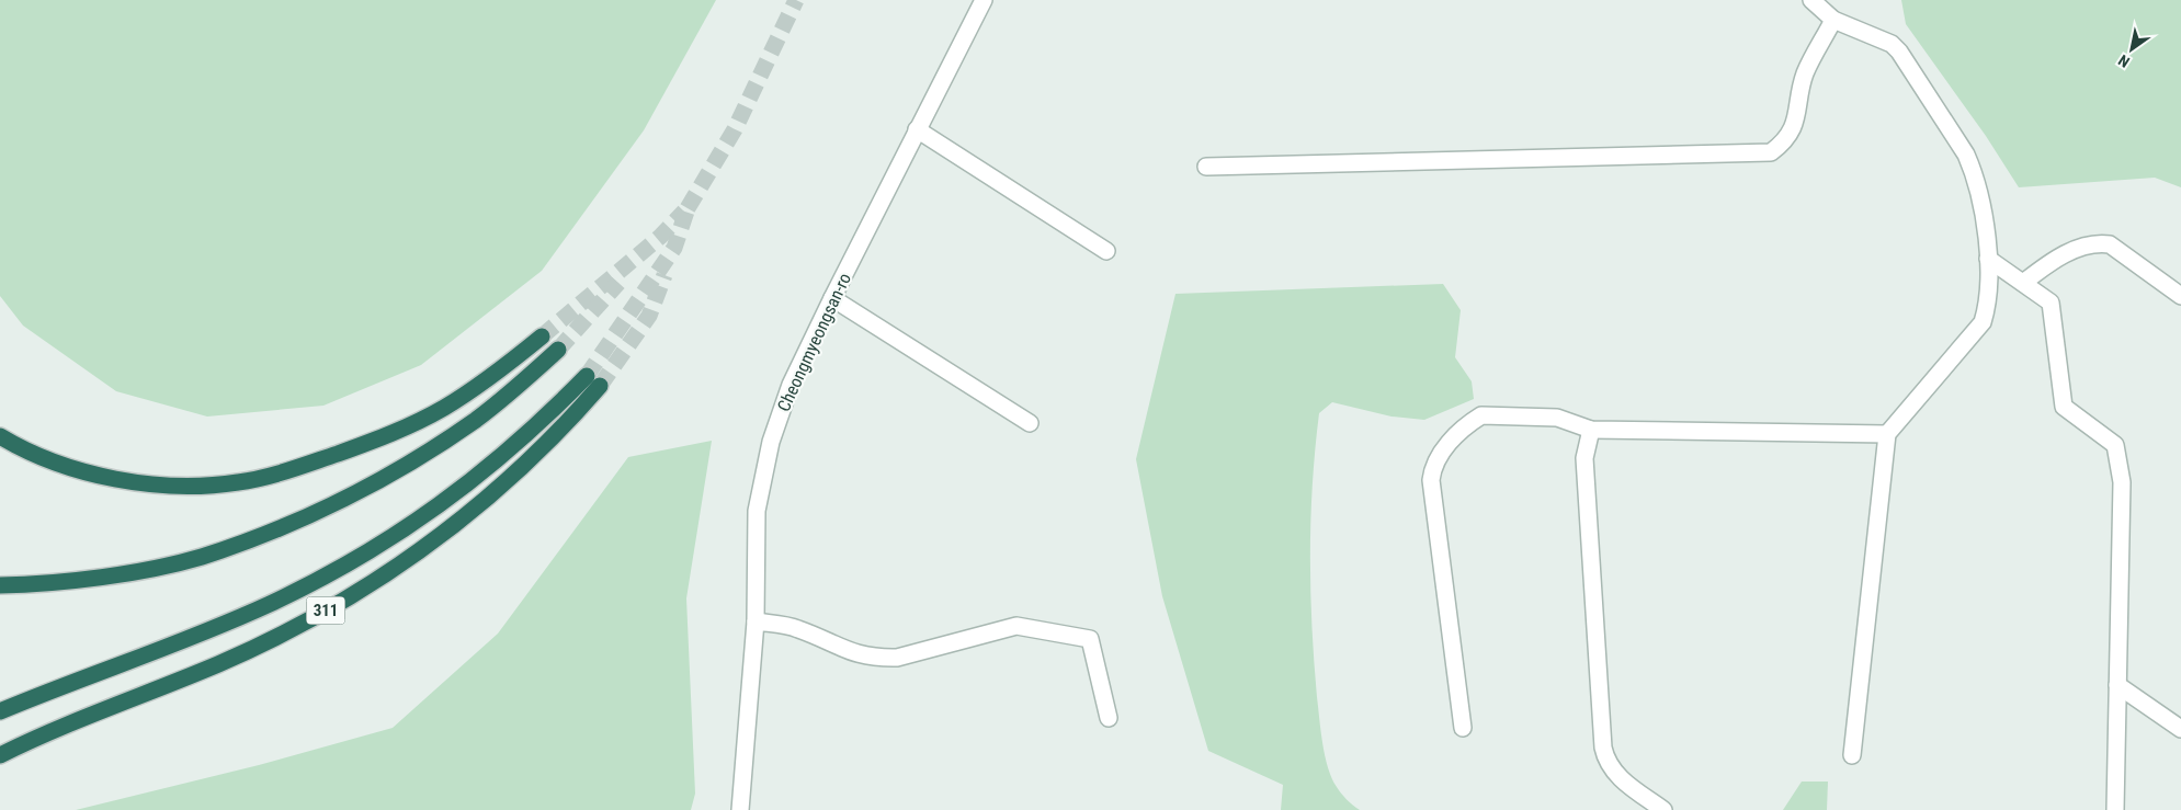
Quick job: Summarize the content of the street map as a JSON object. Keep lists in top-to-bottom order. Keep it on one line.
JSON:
{"streets":{"highway":["311"],"street":["Cheongmyeongsan-ro"]},"north":"bottom left"}
